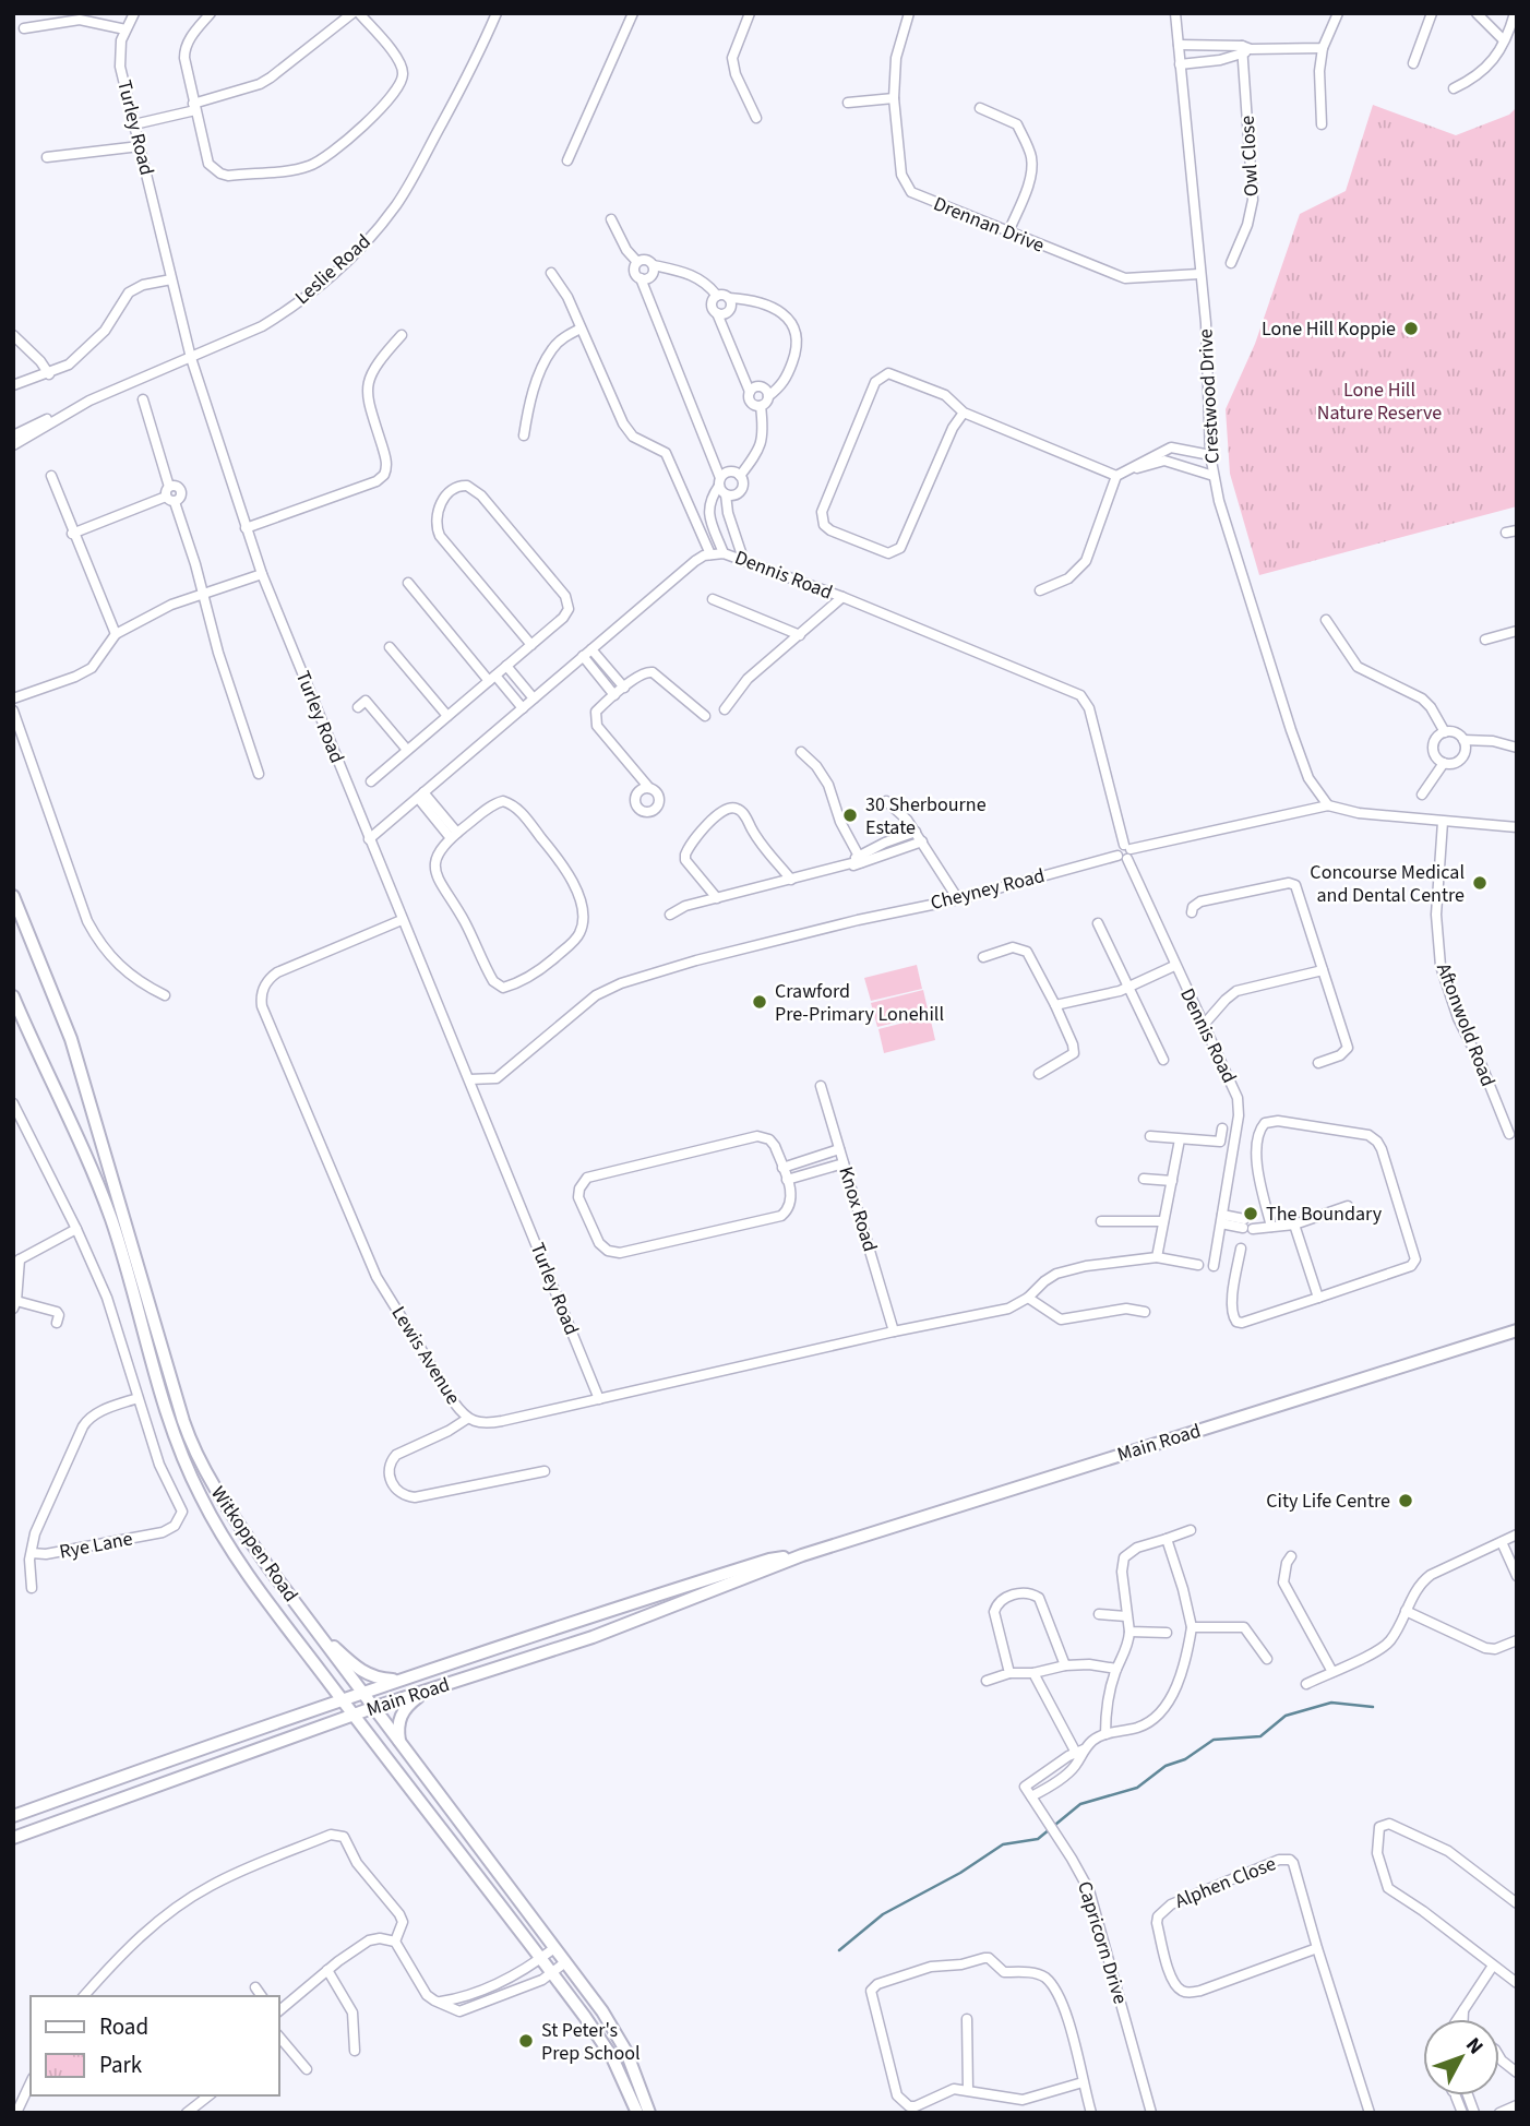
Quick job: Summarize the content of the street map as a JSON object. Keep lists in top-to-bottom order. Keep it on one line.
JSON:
{"streets":{"main road":["Main Road","Witkoppen Road"],"street":["Turley Road","Owl Close","Drennan Drive","Leslie Road","Crestwood Drive","Dennis Road","Cheyney Road","Aftonwold Road","Knox Road","Lewis Avenue","Rye Lane","Alphen Close","Capricorn Drive"]},"crossings":[["Turley Road","Leslie Road"],["Turley Road","Dennis Road"],["Turley Road","Cheyney Road"],["Turley Road","Lewis Avenue"],["Drennan Drive","Crestwood Drive"],["Dennis Road","Cheyney Road"],["Knox Road","Lewis Avenue"],["Main Road","Witkoppen Road"]],"parks":["Lone Hill Nature Reserve"],"places":["Lone Hill Koppie","30 Sherbourne Estate","Concourse Medical and Dental Centre","Crawford Pre-Primary Lonehill","The Boundary","City Life Centre","St Peter's Prep School"],"legend":["Road","Park"],"north":"top right"}
